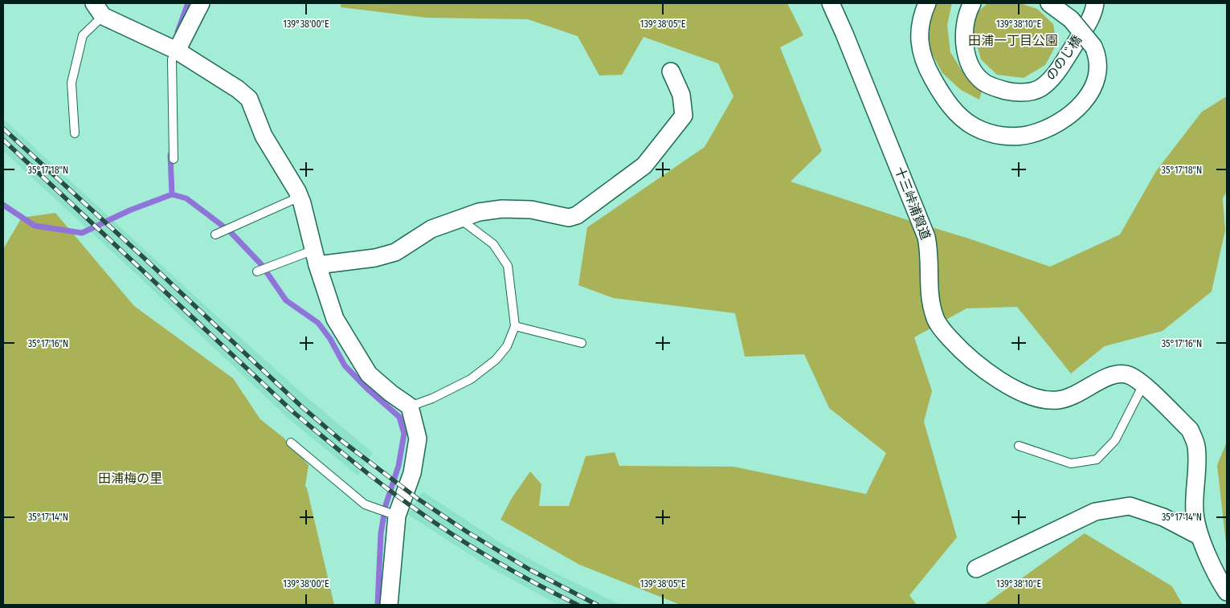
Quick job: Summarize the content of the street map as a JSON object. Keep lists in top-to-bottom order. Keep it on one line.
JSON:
{"streets":{"street":["ののじ橋","十三峠浦賀道"]},"parks":["田浦一丁目公園","田浦梅の里"],"coordinates":["139°38'00\"E","139°38'05\"E","139°38'10\"E","35°17'18\"N","35°17'16\"N","35°17'14\"N"]}
